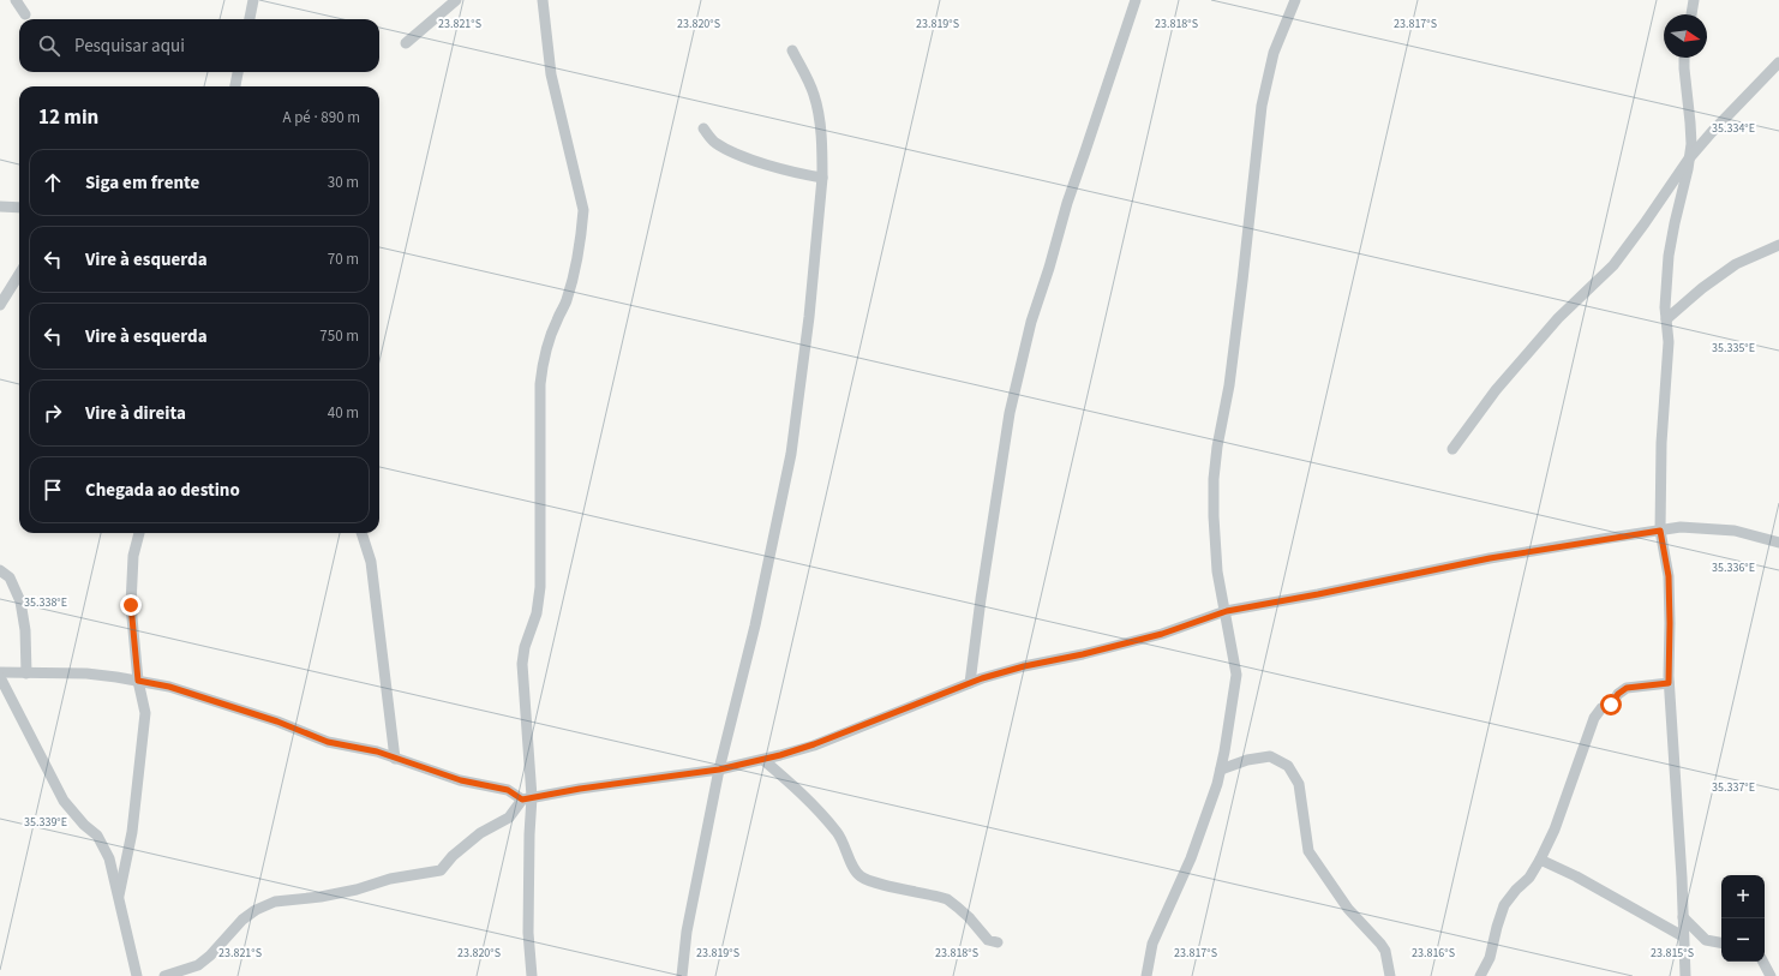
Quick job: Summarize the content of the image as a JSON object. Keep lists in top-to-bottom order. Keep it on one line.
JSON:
{"north":"right","page":{"search":"Pesquisar aqui","heading":["12 min","A pé · 890 m"],"list":[["Siga em frente","30 m"],["Vire à esquerda","70 m"],["Vire à esquerda","750 m"],["Vire à direita","40 m"],"Chegada ao destino"],"map_buttons":["+","−"]},"coordinates":["23.821°S","23.820°S","23.819°S","23.818°S","23.817°S","35.334°E","35.335°E","35.336°E","35.338°E","35.337°E","35.339°E","23.816°S","23.815°S"]}
